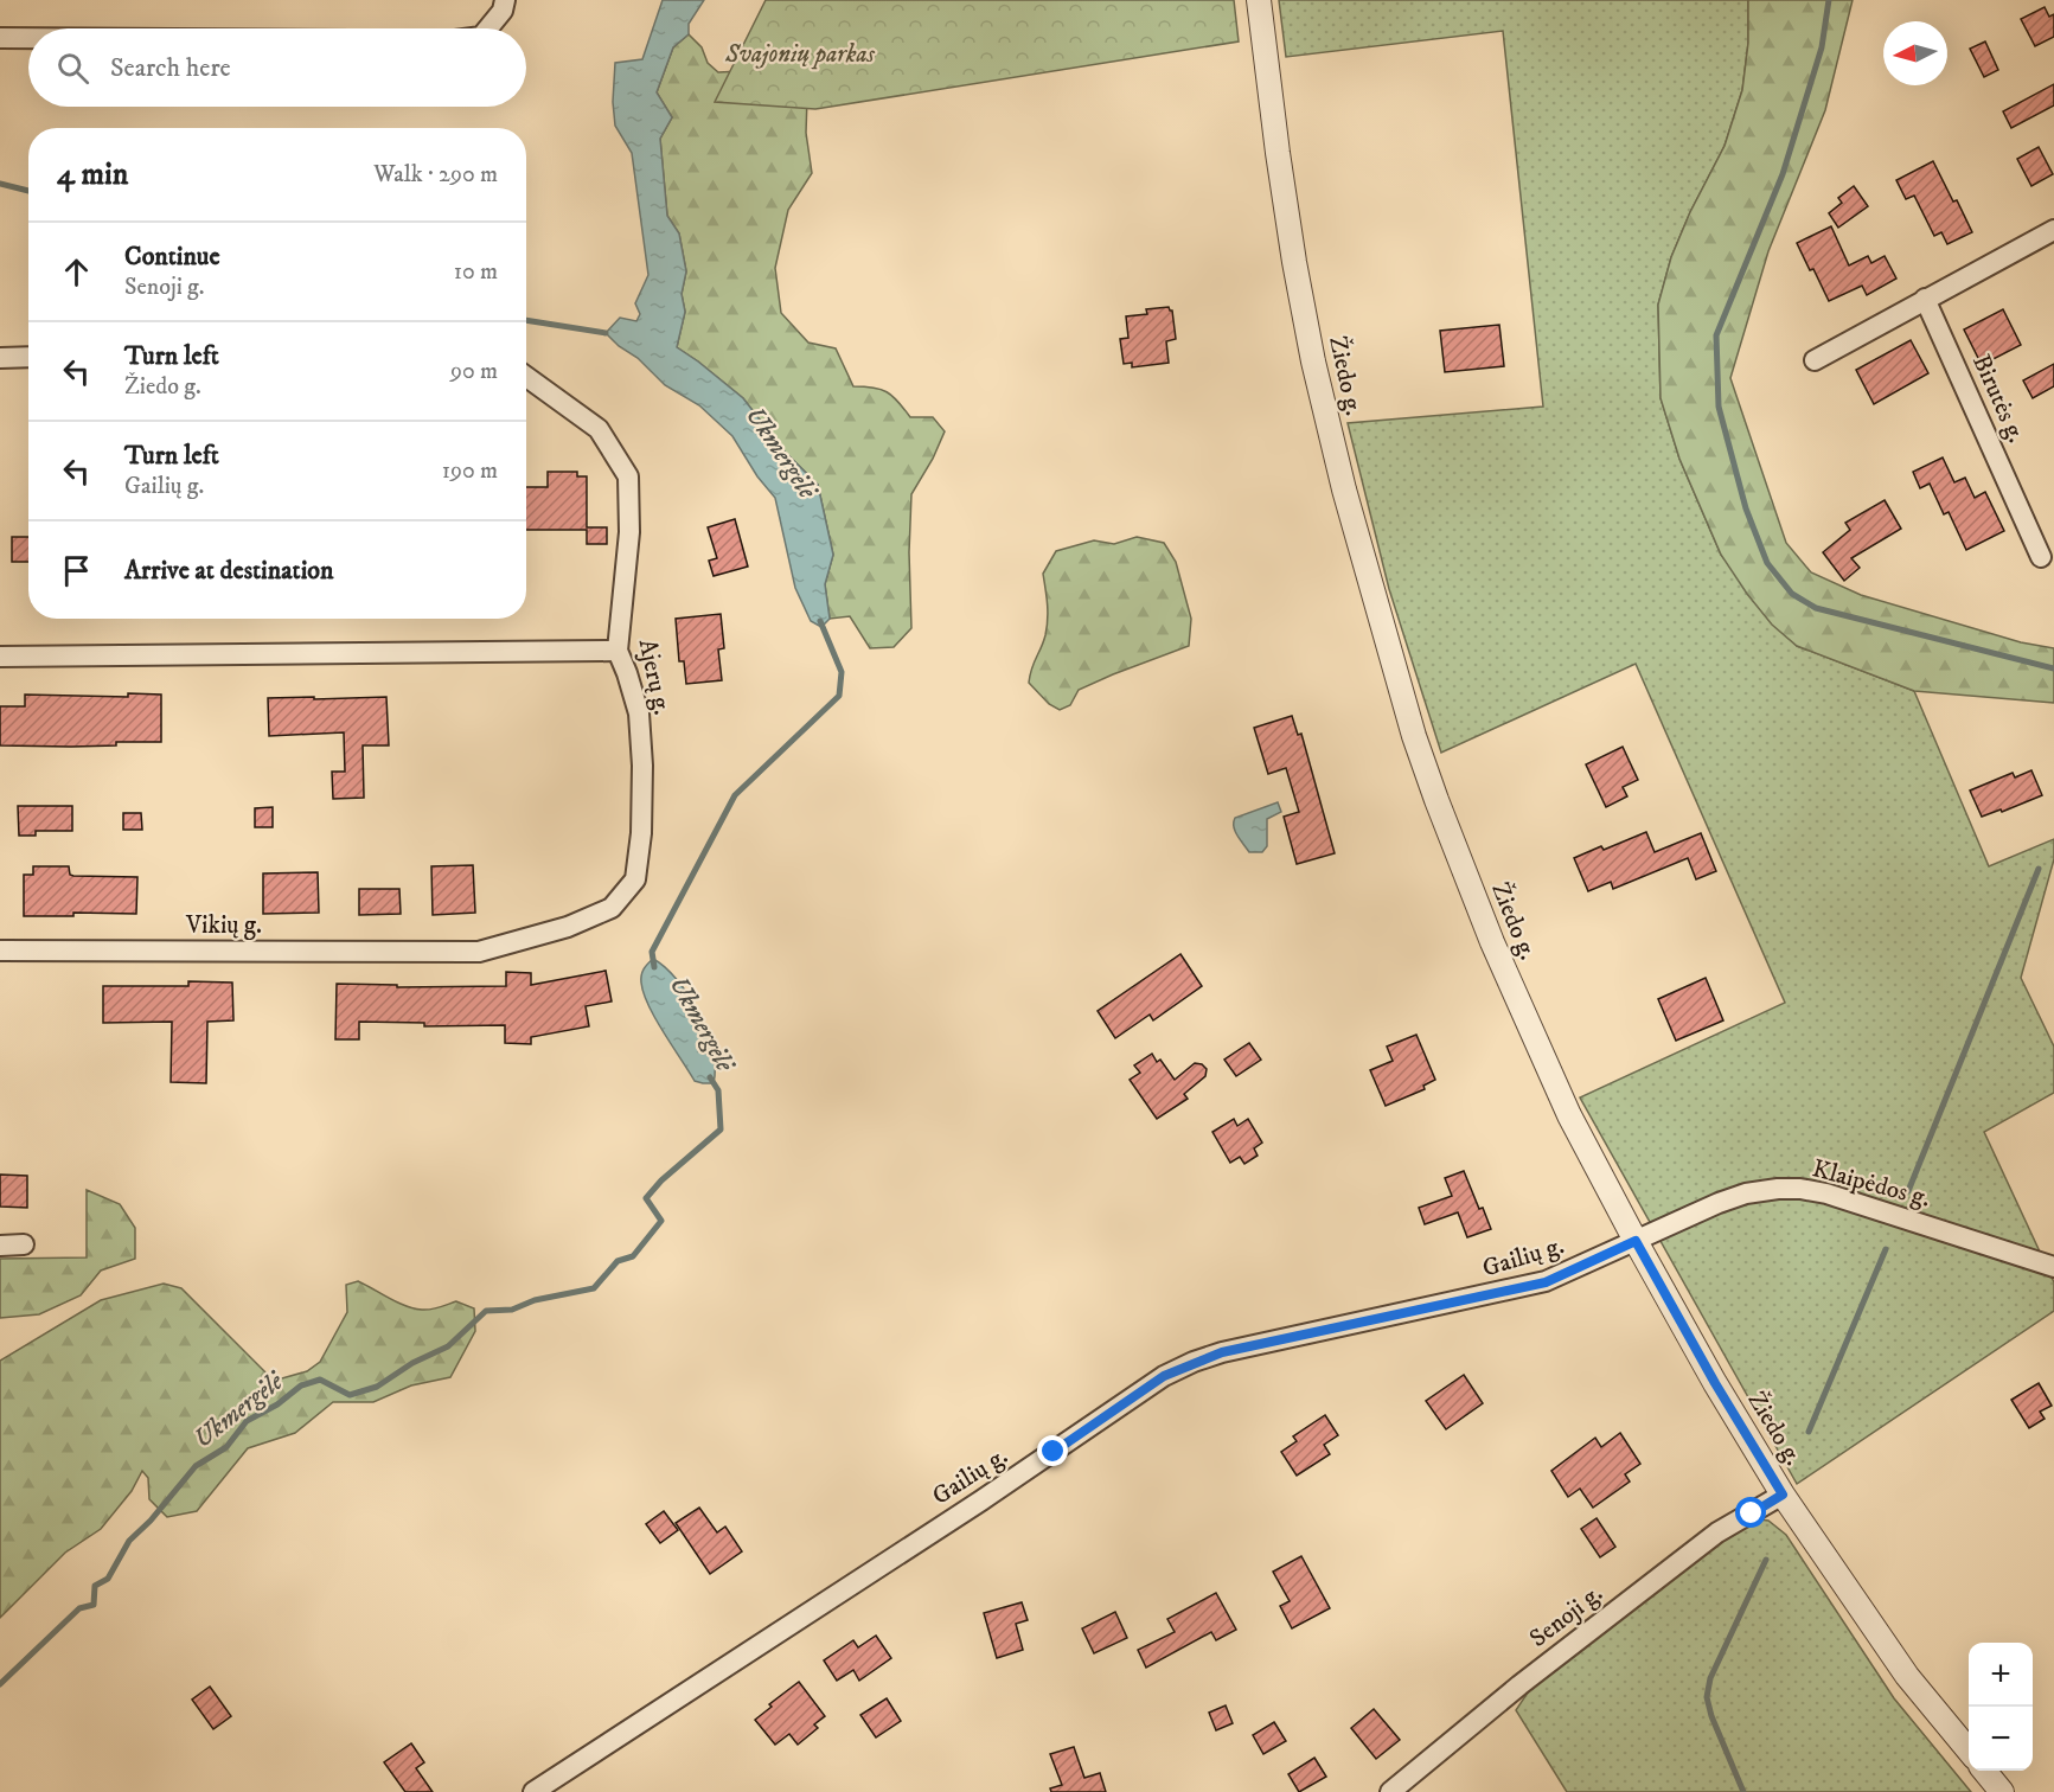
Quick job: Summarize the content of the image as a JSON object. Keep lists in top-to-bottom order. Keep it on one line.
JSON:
{"streets":{"street":["Žiedo g.","Birutės g.","Ajerų g.","Vikių g.","Klaipėdos g.","Gailių g.","Senoji g."]},"crossings":[["Žiedo g.","Klaipėdos g."],["Žiedo g.","Gailių g."],["Žiedo g.","Senoji g."],["Ajerų g.","Vikių g."],["Klaipėdos g.","Gailių g."]],"water":["Ukmergėlė"],"parks":["Svajonių parkas"],"north":"left","page":{"search":"Search here","heading":["4 min","Walk · 290 m"],"list":[["Continue","Senoji g.","10 m"],["Turn left","Žiedo g.","90 m"],["Turn left","Gailių g.","190 m"],"Arrive at destination"],"map_buttons":["+","−"]}}
